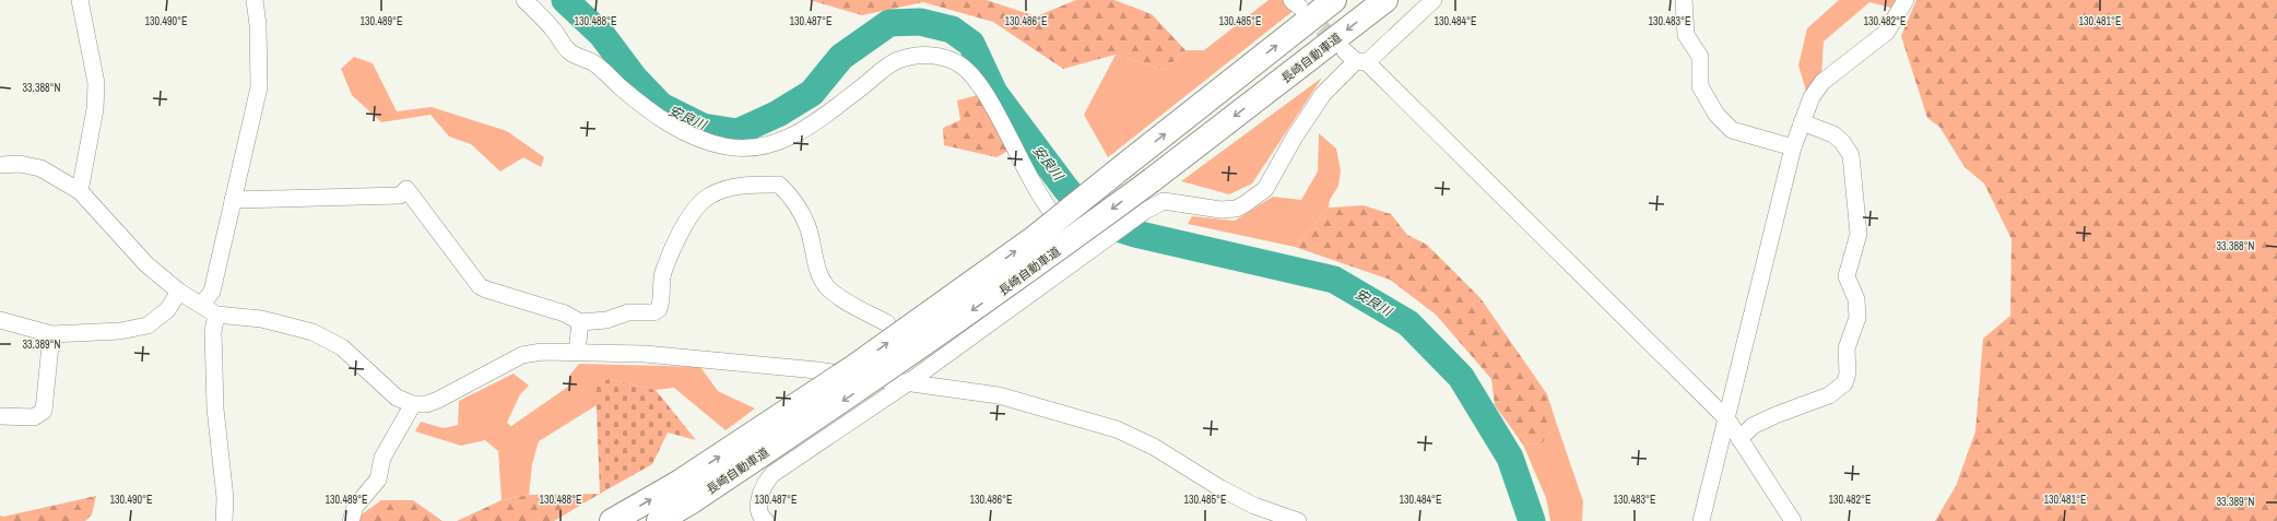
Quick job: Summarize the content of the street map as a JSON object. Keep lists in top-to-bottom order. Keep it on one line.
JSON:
{"streets":{"highway":["長崎自動車道"]},"water":["安良川"],"coordinates":["130.490°E","130.489°E","130.488°E","130.487°E","130.486°E","130.485°E","130.484°E","130.483°E","130.482°E","130.481°E","33.388°N","33.389°N"]}
